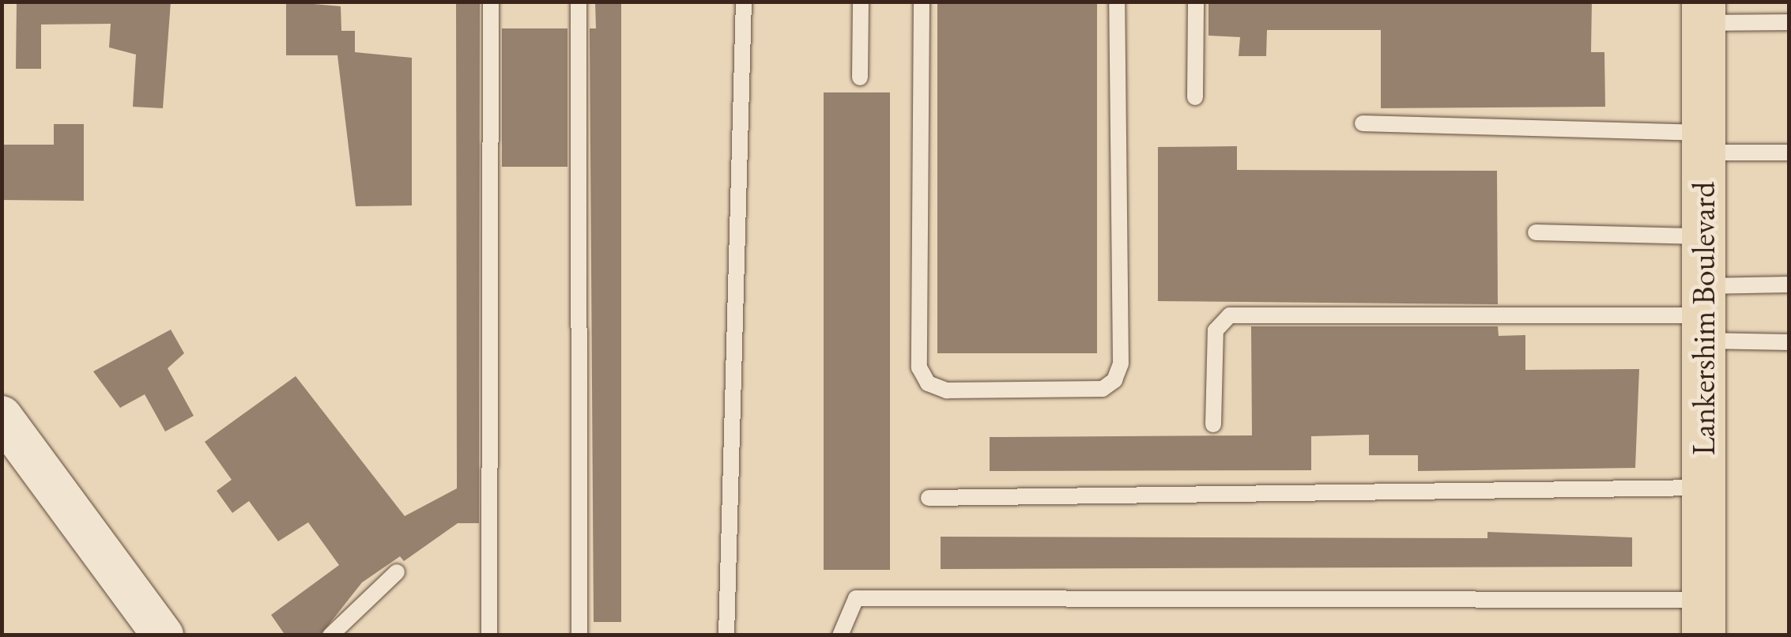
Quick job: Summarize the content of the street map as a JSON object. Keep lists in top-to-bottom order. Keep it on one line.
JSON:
{"streets":{"main road":["Lankershim Boulevard"]}}
